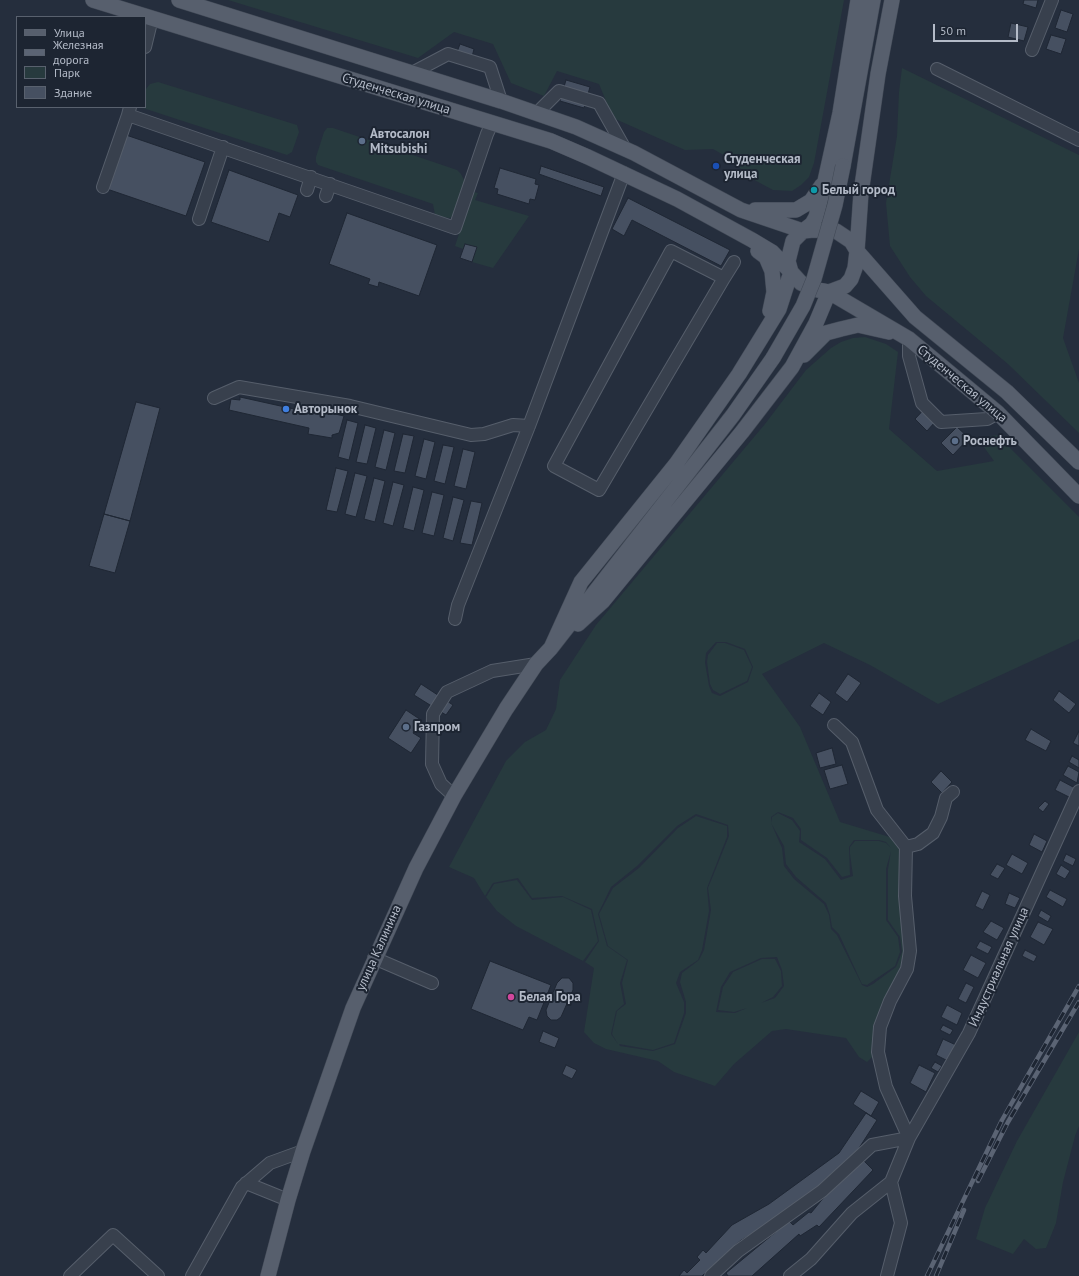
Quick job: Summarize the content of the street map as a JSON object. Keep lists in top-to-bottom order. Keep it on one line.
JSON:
{"streets":{"main road":["Студенческая улица","улица Калинина"],"street":["Индустриальная улица"]},"places":["Автосалон Mitsubishi","Студенческая улица","Белый город","Авторынок","Роснефть","Газпром","Белая Гора"],"legend":["Улица","Железная дорога","Парк","Здание"],"scale_bar":"50 m"}
